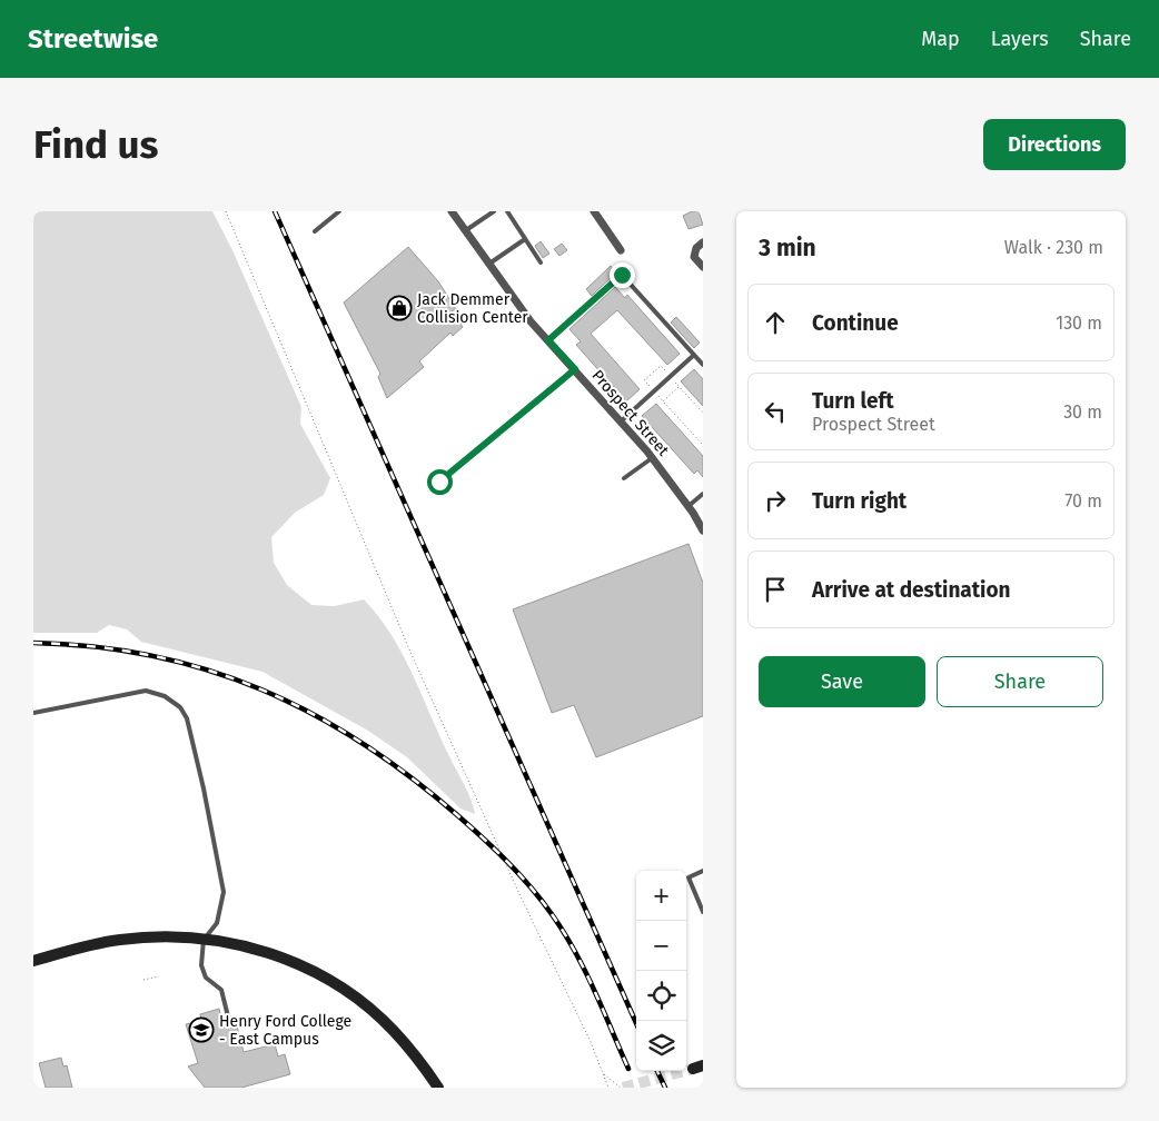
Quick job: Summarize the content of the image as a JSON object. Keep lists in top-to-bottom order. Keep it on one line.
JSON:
{"streets":{"street":["Prospect Street"]},"places":{"shop":["Jack Demmer Collision Center"],"school or university":["Henry Ford College - East Campus"]},"page":{"header":"Streetwise","nav":["Map","Layers","Share"],"buttons":["Directions",["Save","Share"]],"title":"Find us","heading":["3 min","Walk · 230 m"],"list":[["Continue","130 m"],["Turn left","Prospect Street","30 m"],["Turn right","70 m"],"Arrive at destination"],"map_buttons":["+","−"]}}
